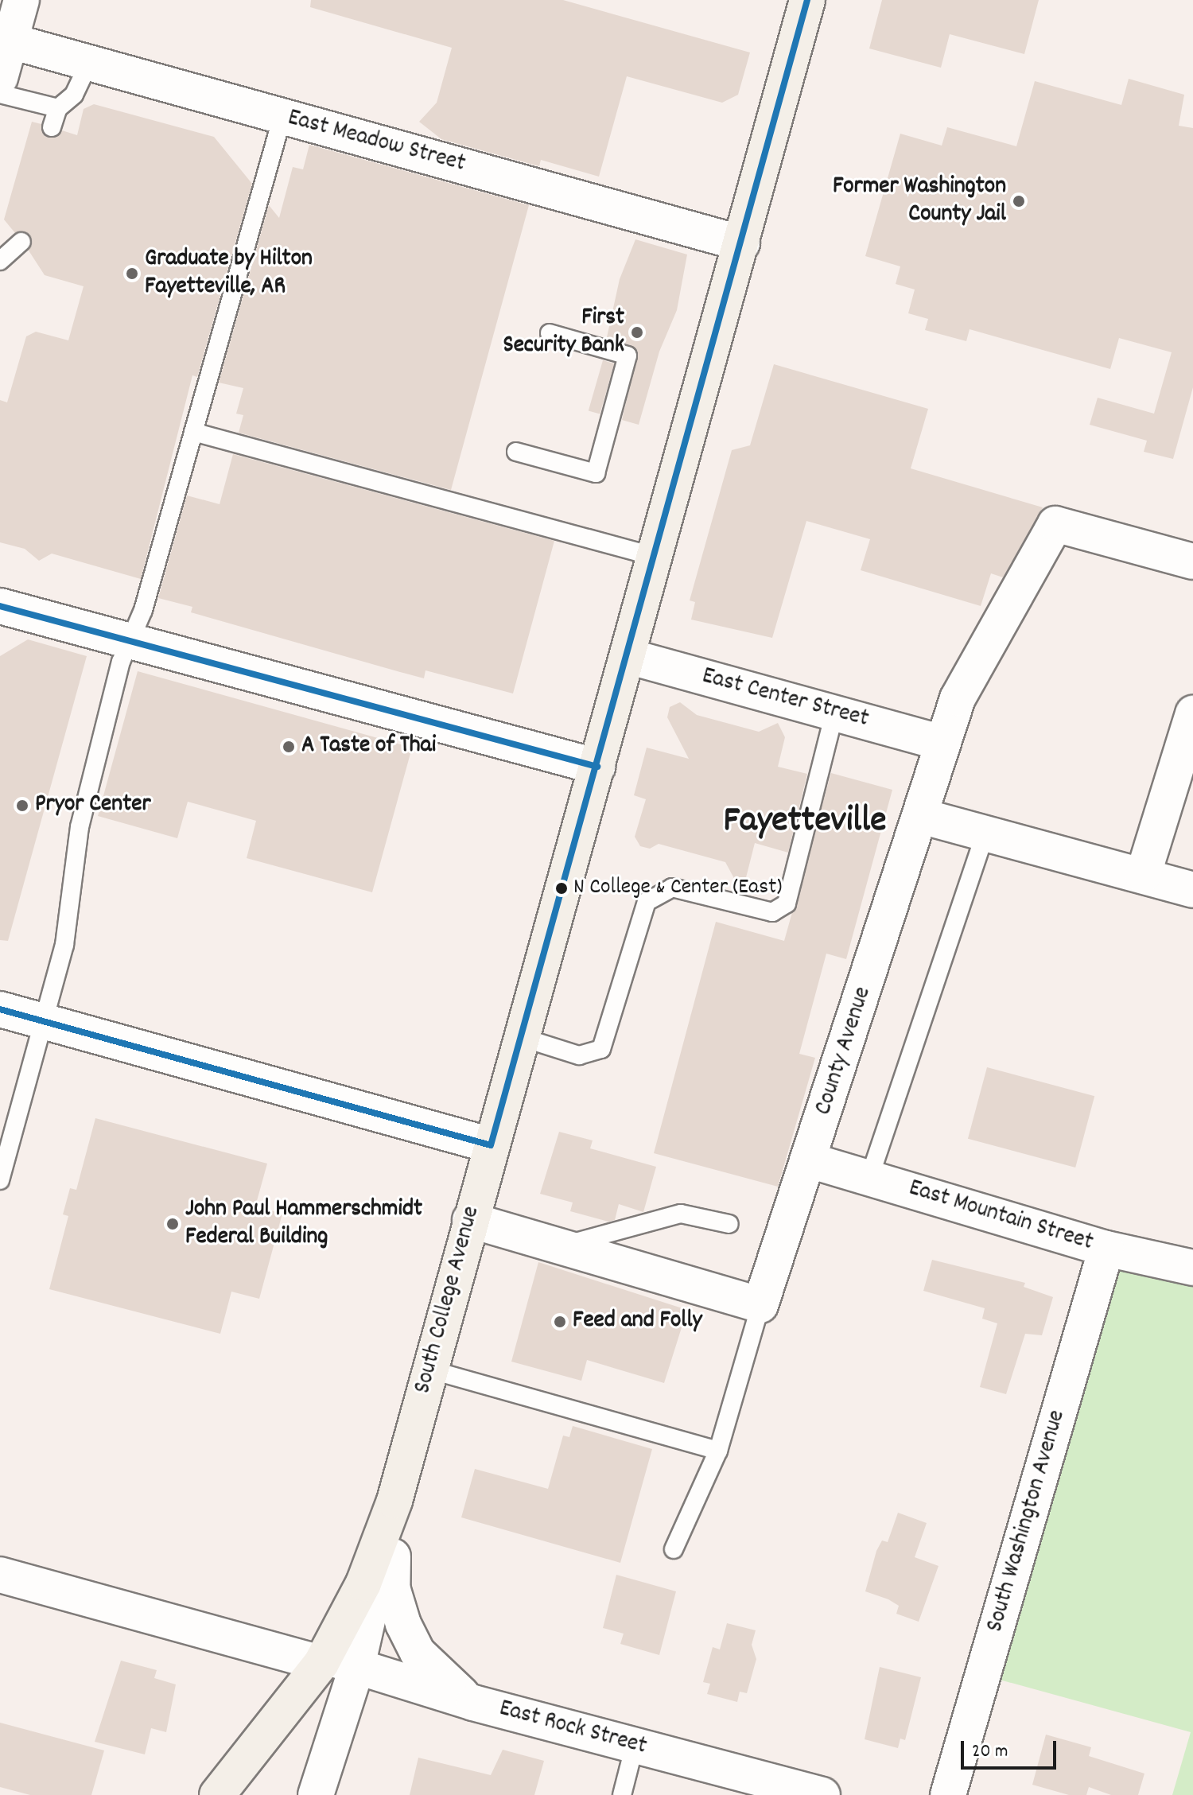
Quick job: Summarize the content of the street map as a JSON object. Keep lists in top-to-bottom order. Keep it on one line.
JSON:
{"streets":{"main road":["South College Avenue"],"street":["East Meadow Street","East Center Street","County Avenue","East Mountain Street","South Washington Avenue","East Rock Street"]},"crossings":[["East Meadow Street","South College Avenue"],["East Center Street","County Avenue"],["East Center Street","South College Avenue"],["County Avenue","East Mountain Street"],["East Mountain Street","South Washington Avenue"],["South College Avenue","East Rock Street"]],"districts":["Fayetteville"],"places":["Former Washington County Jail","Graduate by Hilton Fayetteville, AR","First Security Bank","A Taste of Thai","Pryor Center","N College & Center (East)","John Paul Hammerschmidt Federal Building","Feed and Folly"],"scale_bar":"20 m"}
